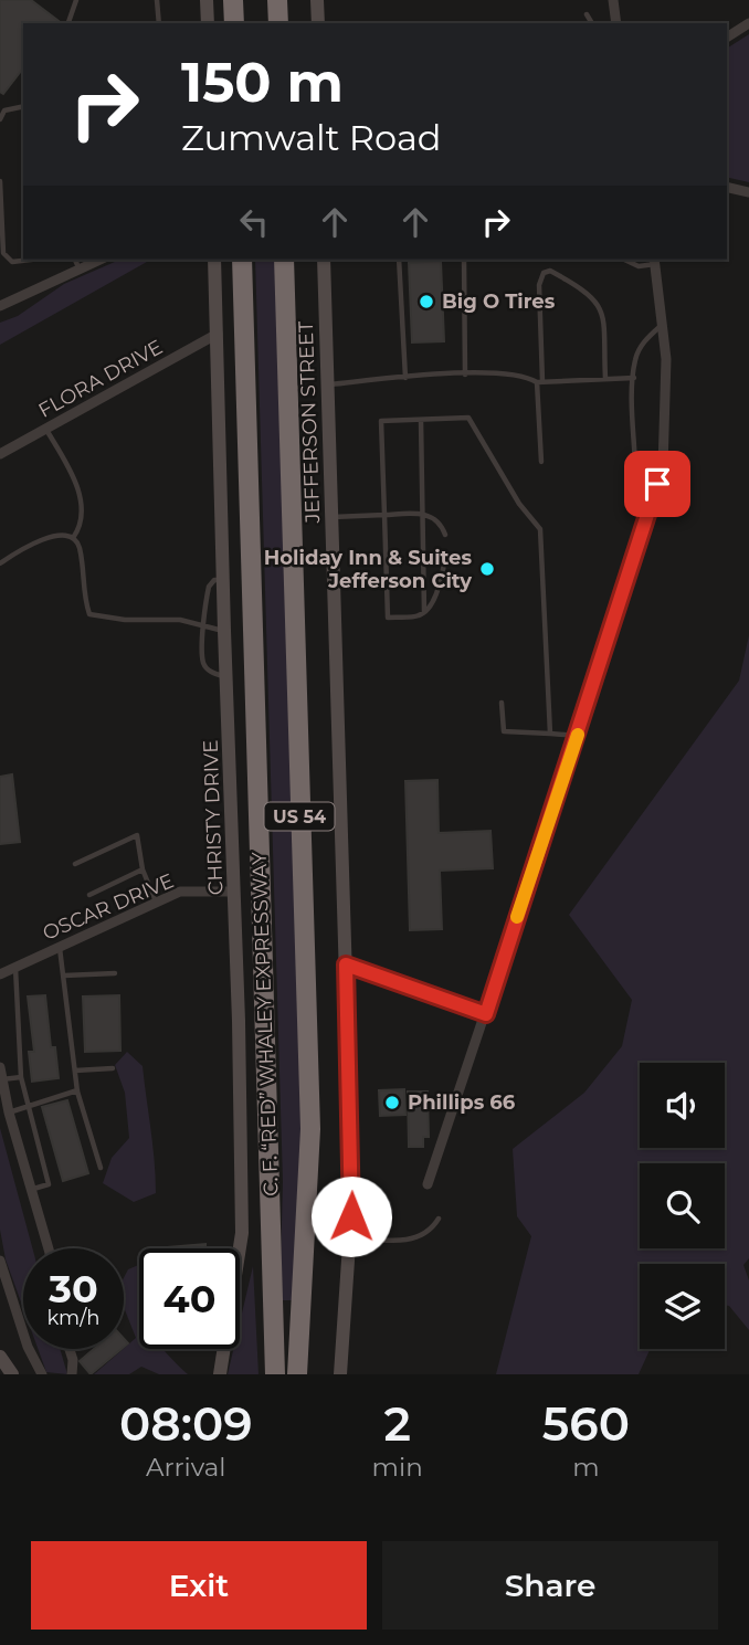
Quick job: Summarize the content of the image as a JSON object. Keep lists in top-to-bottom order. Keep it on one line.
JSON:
{"streets":{"highway":["US 54","C. F. “RED” WHALEY EXPRESSWAY"],"street":["FLORA DRIVE","JEFFERSON STREET","CHRISTY DRIVE","OSCAR DRIVE"]},"crossings":[["FLORA DRIVE","CHRISTY DRIVE"],["CHRISTY DRIVE","OSCAR DRIVE"]],"places":["Big O Tires","Holiday Inn & Suites Jefferson City","Phillips 66"],"page":{"turn":["150 m","Zumwalt Road"],"speed":"30 km/h","limit":"40","eta":["08:09","Arrival","2","min","560","m"],"buttons":["Exit","Share"]}}
